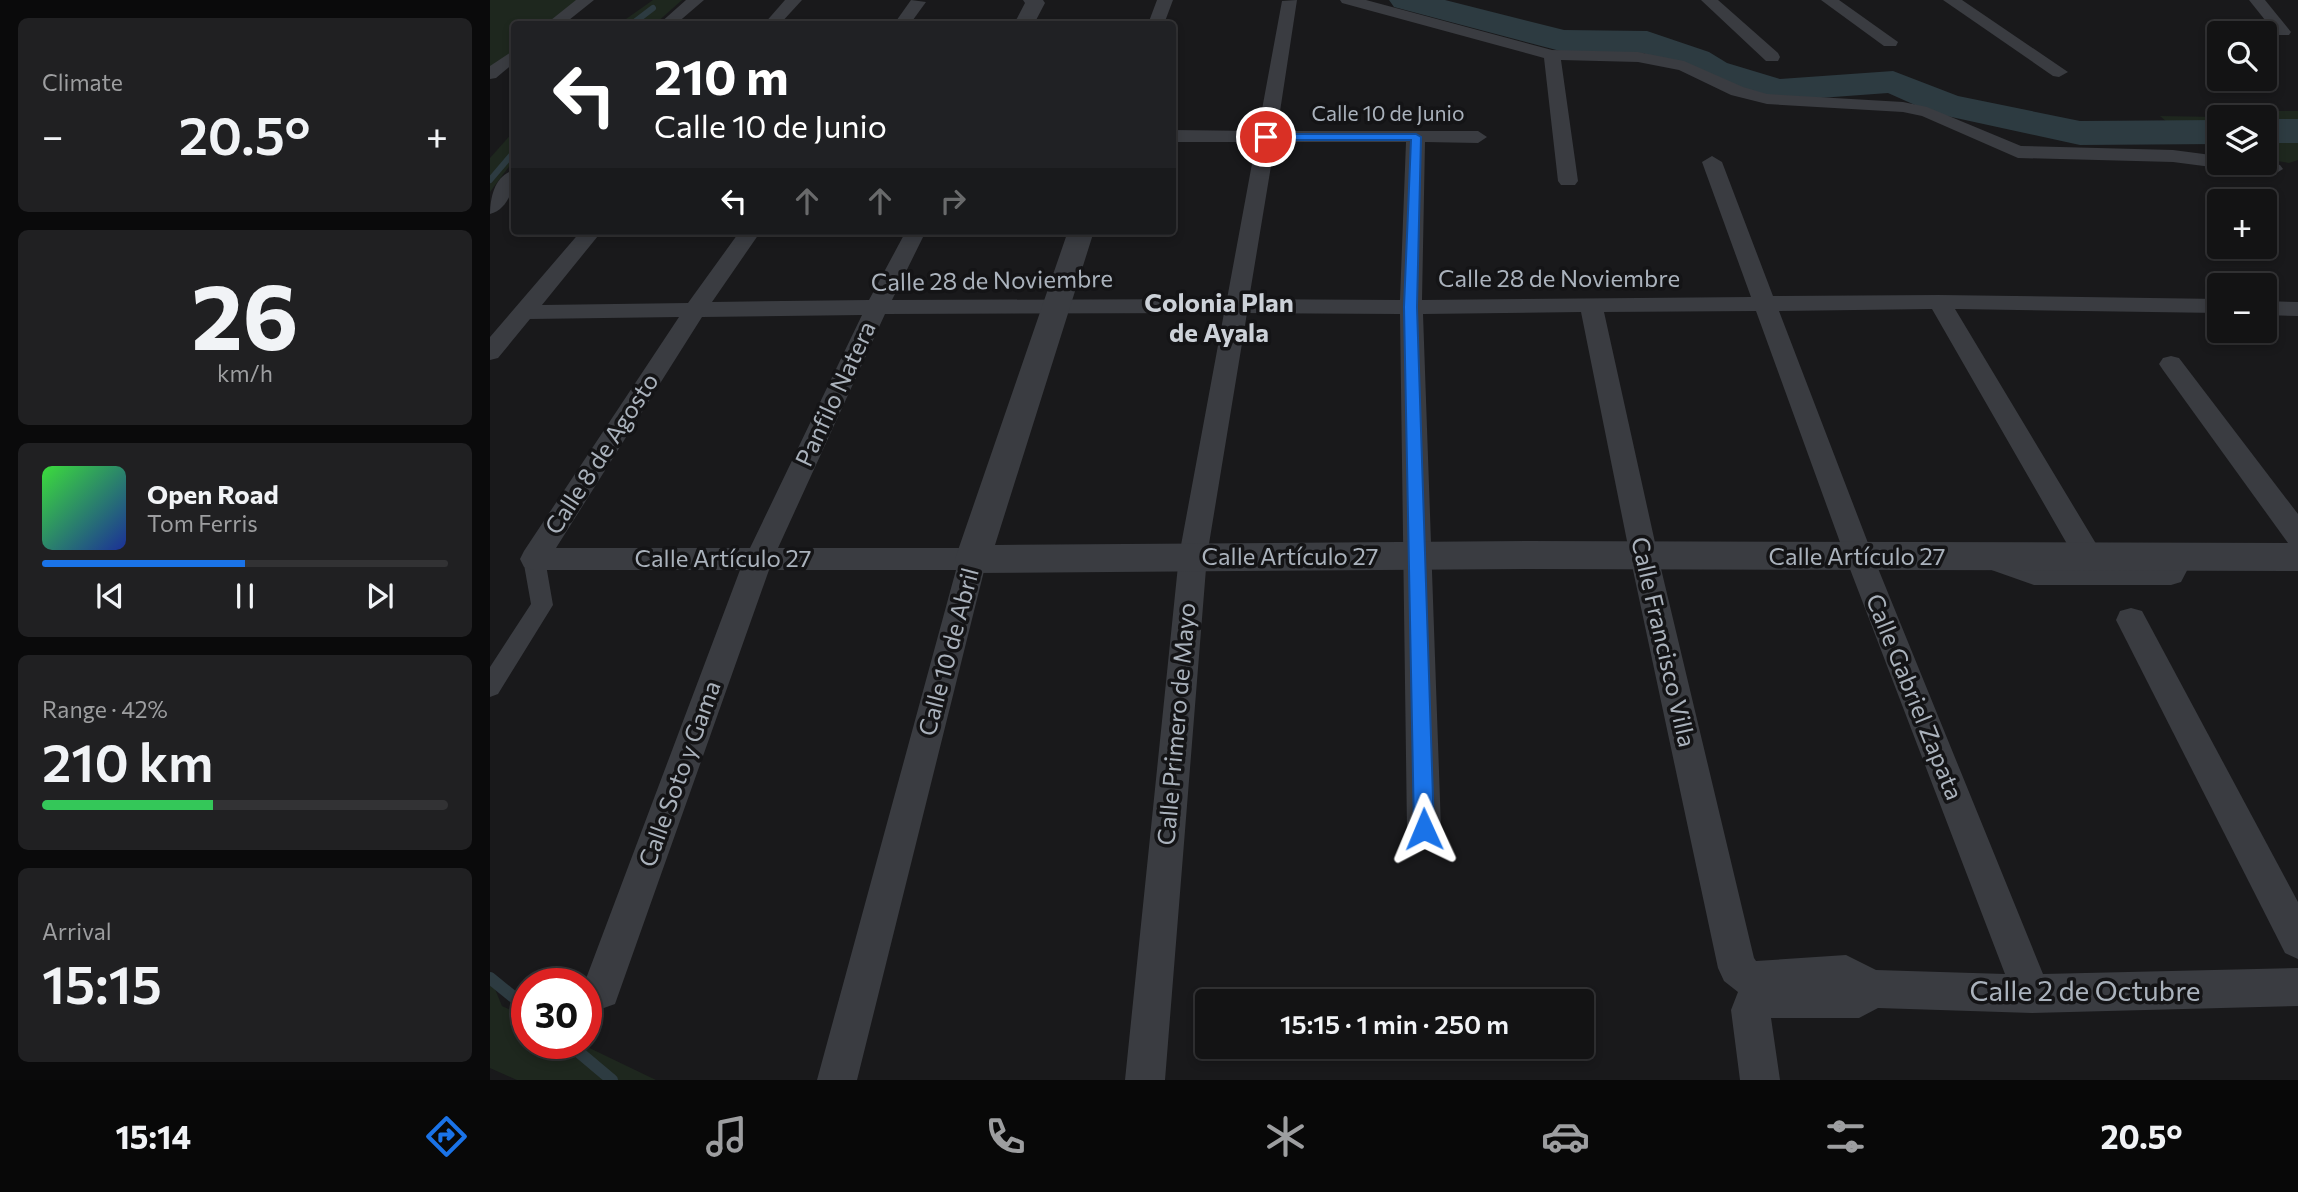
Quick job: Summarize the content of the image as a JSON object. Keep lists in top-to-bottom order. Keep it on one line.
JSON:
{"streets":{"street":["Calle 10 de Junio","Calle 28 de Noviembre","Panfilo Natera","Calle 8 de Agosto","Calle Artículo 27","Calle Francisco Villa","Calle 10 de Abril","Calle Gabriel Zapata","Calle Primero de Mayo","Calle Soto y Gama","Calle 2 de Octubre"]},"crossings":[["Calle 10 de Junio","Calle Primero de Mayo"],["Calle 28 de Noviembre","Panfilo Natera"],["Calle 28 de Noviembre","Calle 8 de Agosto"],["Calle 28 de Noviembre","Calle Francisco Villa"],["Calle 28 de Noviembre","Calle 10 de Abril"],["Calle 28 de Noviembre","Calle Gabriel Zapata"],["Calle 28 de Noviembre","Calle Primero de Mayo"],["Panfilo Natera","Calle Artículo 27"],["Panfilo Natera","Calle Soto y Gama"],["Calle 8 de Agosto","Calle Artículo 27"],["Calle Artículo 27","Calle Francisco Villa"],["Calle Artículo 27","Calle 10 de Abril"],["Calle Artículo 27","Calle Gabriel Zapata"],["Calle Artículo 27","Calle Primero de Mayo"],["Calle Artículo 27","Calle Soto y Gama"],["Calle Francisco Villa","Calle 2 de Octubre"],["Calle Gabriel Zapata","Calle 2 de Octubre"]],"districts":["Colonia Plan de Ayala"],"page":{"tile":["Climate",["26","km/h"],["Range · 42%","210 km"],["Arrival","15:15"]],"map_buttons":["+","−"],"turn":["210 m","Calle 10 de Junio"],"heat":["−","20.5°","+"],"song":["Open Road","Tom Ferris"],"limit":"30","trip":"15:15 · 1 min · 250 m","tabs":["15:14","20.5°"]}}
